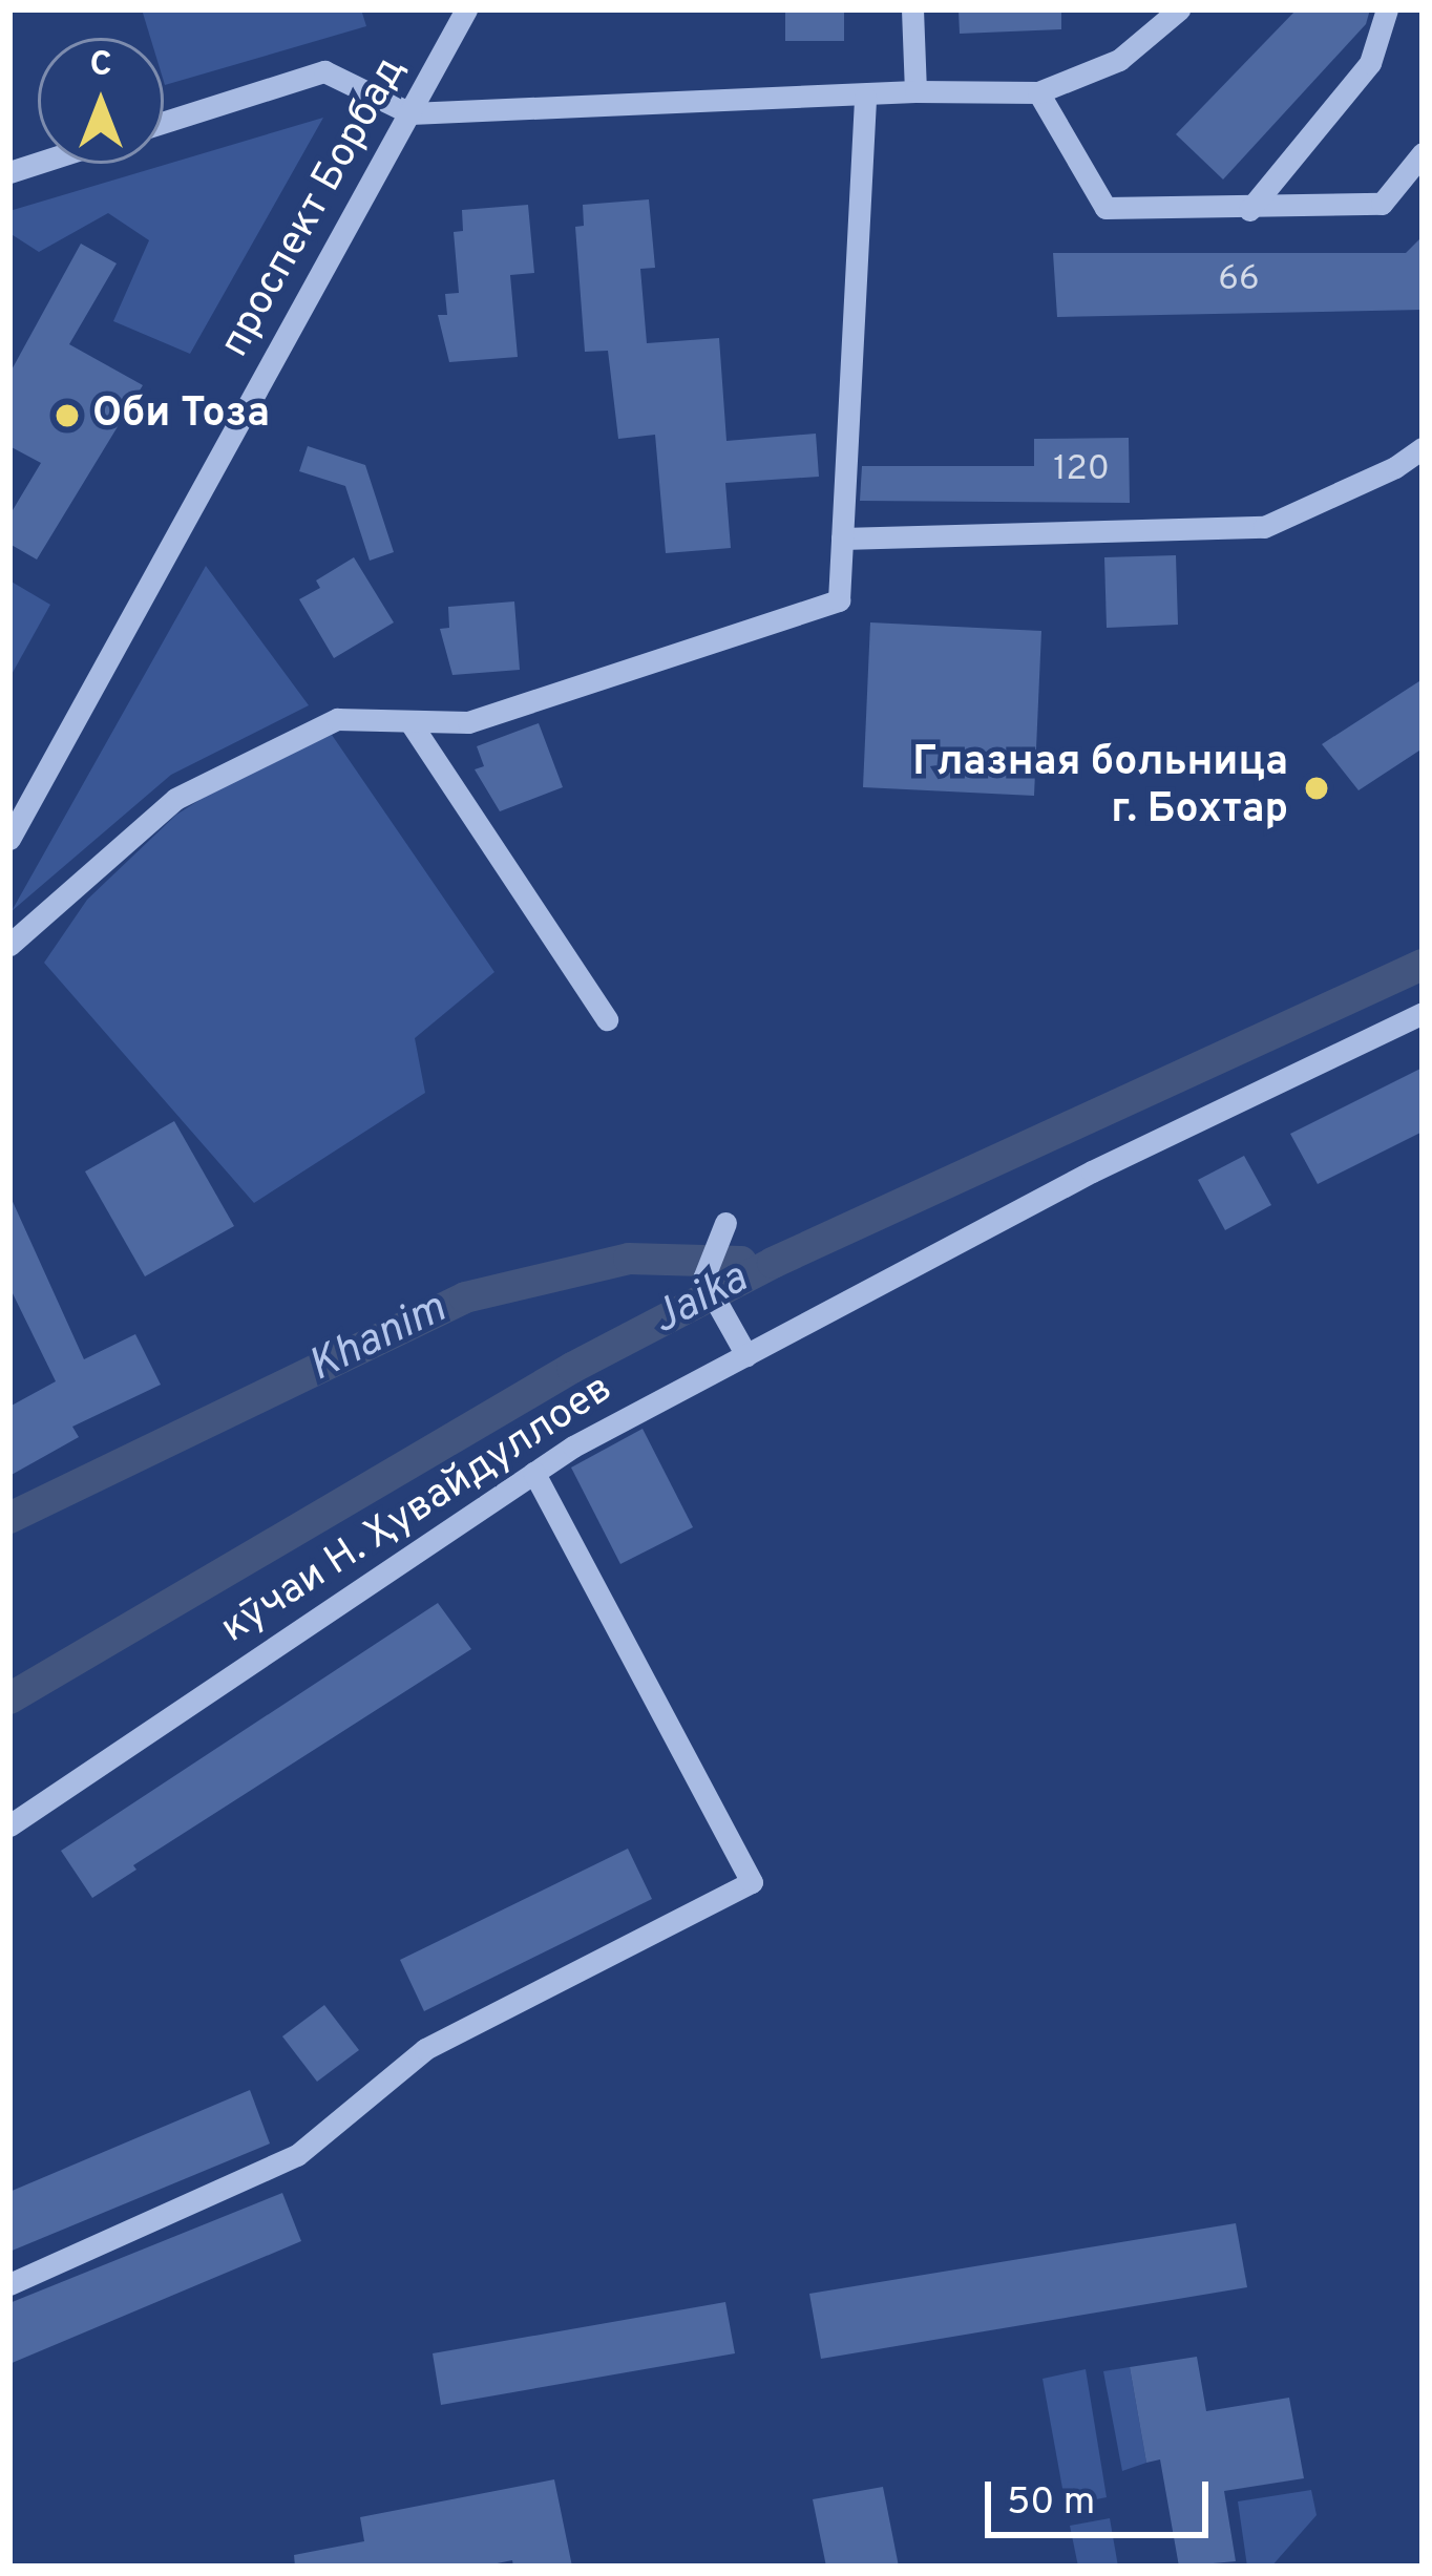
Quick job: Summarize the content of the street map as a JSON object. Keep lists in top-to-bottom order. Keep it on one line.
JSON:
{"streets":{"street":["проспект Борбад","кӯчаи Н. Ҳувайдуллоев"]},"water":["Jaika","Khanim"],"places":["Оби Тоза","Глазная больница г. Бохтар"],"house_numbers":["66","120"],"scale_bar":"50 m","north":"top"}
